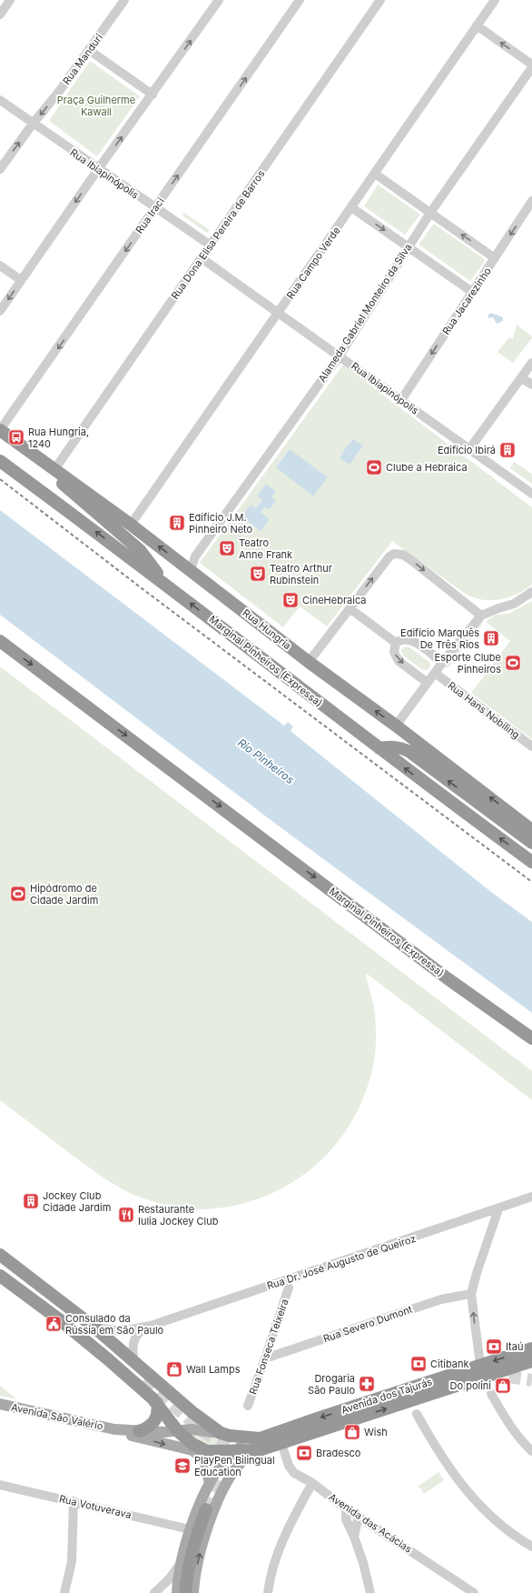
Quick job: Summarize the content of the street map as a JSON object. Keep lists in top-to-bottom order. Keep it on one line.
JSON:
{"streets":{"highway":["Rua Hungria","Marginal Pinheiros (Expressa)","Avenida dos Tajurás"],"main road":["Avenida São Valério"],"street":["Rua Manduri","Rua Ibiapinópolis","Rua Iraci","Rua Dona Elisa Pereira de Barros","Rua Campo Verde","Rua Jacarezinho","Alameda Gabriel Monteiro da Silva","Rua Hans Nobiling","Rua Dr. José Augusto de Queiroz","Rua Severo Dumont","Rua Fonseca Teixeira","Rua Votuverava","Avenida das Acácias"]},"crossings":[["Rua Manduri","Rua Ibiapinópolis"],["Rua Ibiapinópolis","Rua Iraci"],["Rua Ibiapinópolis","Rua Dona Elisa Pereira de Barros"],["Rua Ibiapinópolis","Rua Campo Verde"],["Rua Ibiapinópolis","Rua Jacarezinho"],["Rua Ibiapinópolis","Alameda Gabriel Monteiro da Silva"],["Rua Iraci","Rua Hungria"],["Rua Dona Elisa Pereira de Barros","Rua Hungria"],["Rua Campo Verde","Rua Hungria"],["Alameda Gabriel Monteiro da Silva","Rua Hungria"],["Rua Severo Dumont","Rua Fonseca Teixeira"],["Avenida dos Tajurás","Avenida das Acácias"]],"one_way":["Rua Jacarezinho"],"water":["Rio Pinheiros"],"parks":["Praça Guilherme Kawall"],"places":{"bus stop":["Rua Hungria, 1240"],"building":["Edifício Ibirá","Edifício J.M. Pinheiro Neto","Edifício Marquês De Três Rios","Jockey Club Cidade Jardim"],"sports":["Clube a Hebraica","Esporte Clube Pinheiros","Hipódromo de Cidade Jardim"],"theatre":["Teatro Anne Frank","Teatro Arthur Rubinstein","CineHebraica"],"restaurant":["Restaurante Iulia Jockey Club"],"public building":["Consulado da Rússia em São Paulo"],"bank":["Itaú","Citibank","Bradesco"],"shop":["Wall Lamps","Do polini","Wish"],"pharmacy":["Drogaria São Paulo"],"school or university":["PlayPen Bilingual Education"]}}
